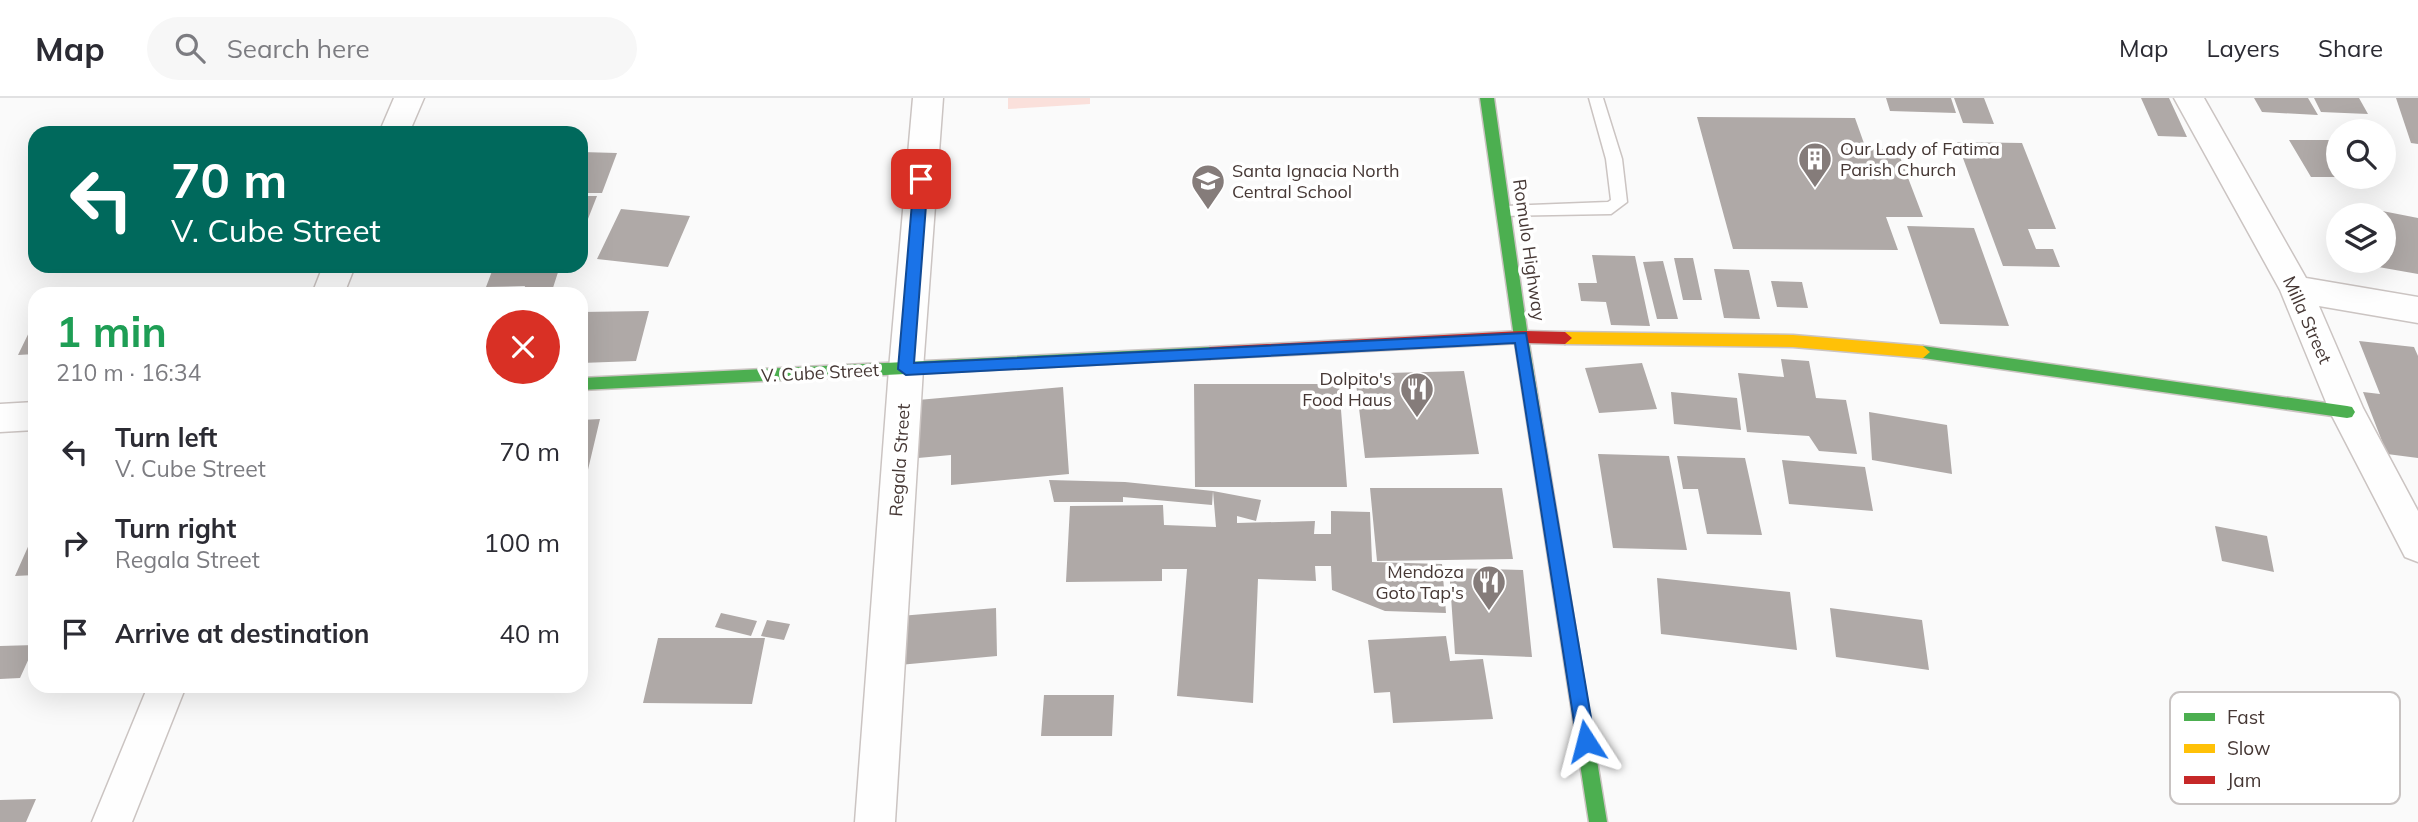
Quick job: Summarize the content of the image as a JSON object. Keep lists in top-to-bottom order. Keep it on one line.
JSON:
{"streets":{"main road":["Romulo Highway","V. Cube Street"],"street":["Milla Street","Regala Street"]},"crossings":[["Romulo Highway","V. Cube Street"],["Milla Street","V. Cube Street"],["V. Cube Street","Regala Street"]],"places":{"building":["Our Lady of Fatima Parish Church"],"school or university":["Santa Ignacia North Central School"],"restaurant":["Dolpito's Food Haus","Mendoza Goto Tap's"]},"legend":["Fast","Slow","Jam"],"page":{"header":"Map","search":"Search here","nav":["Map","Layers","Share"],"turn":["70 m","V. Cube Street"],"heading":["1 min","210 m · 16:34"],"list":[{"name":"Turn left","note":"V. Cube Street","value":"70 m"},{"name":"Turn right","note":"Regala Street","value":"100 m"},{"name":"Arrive at destination","value":"40 m"}]}}
